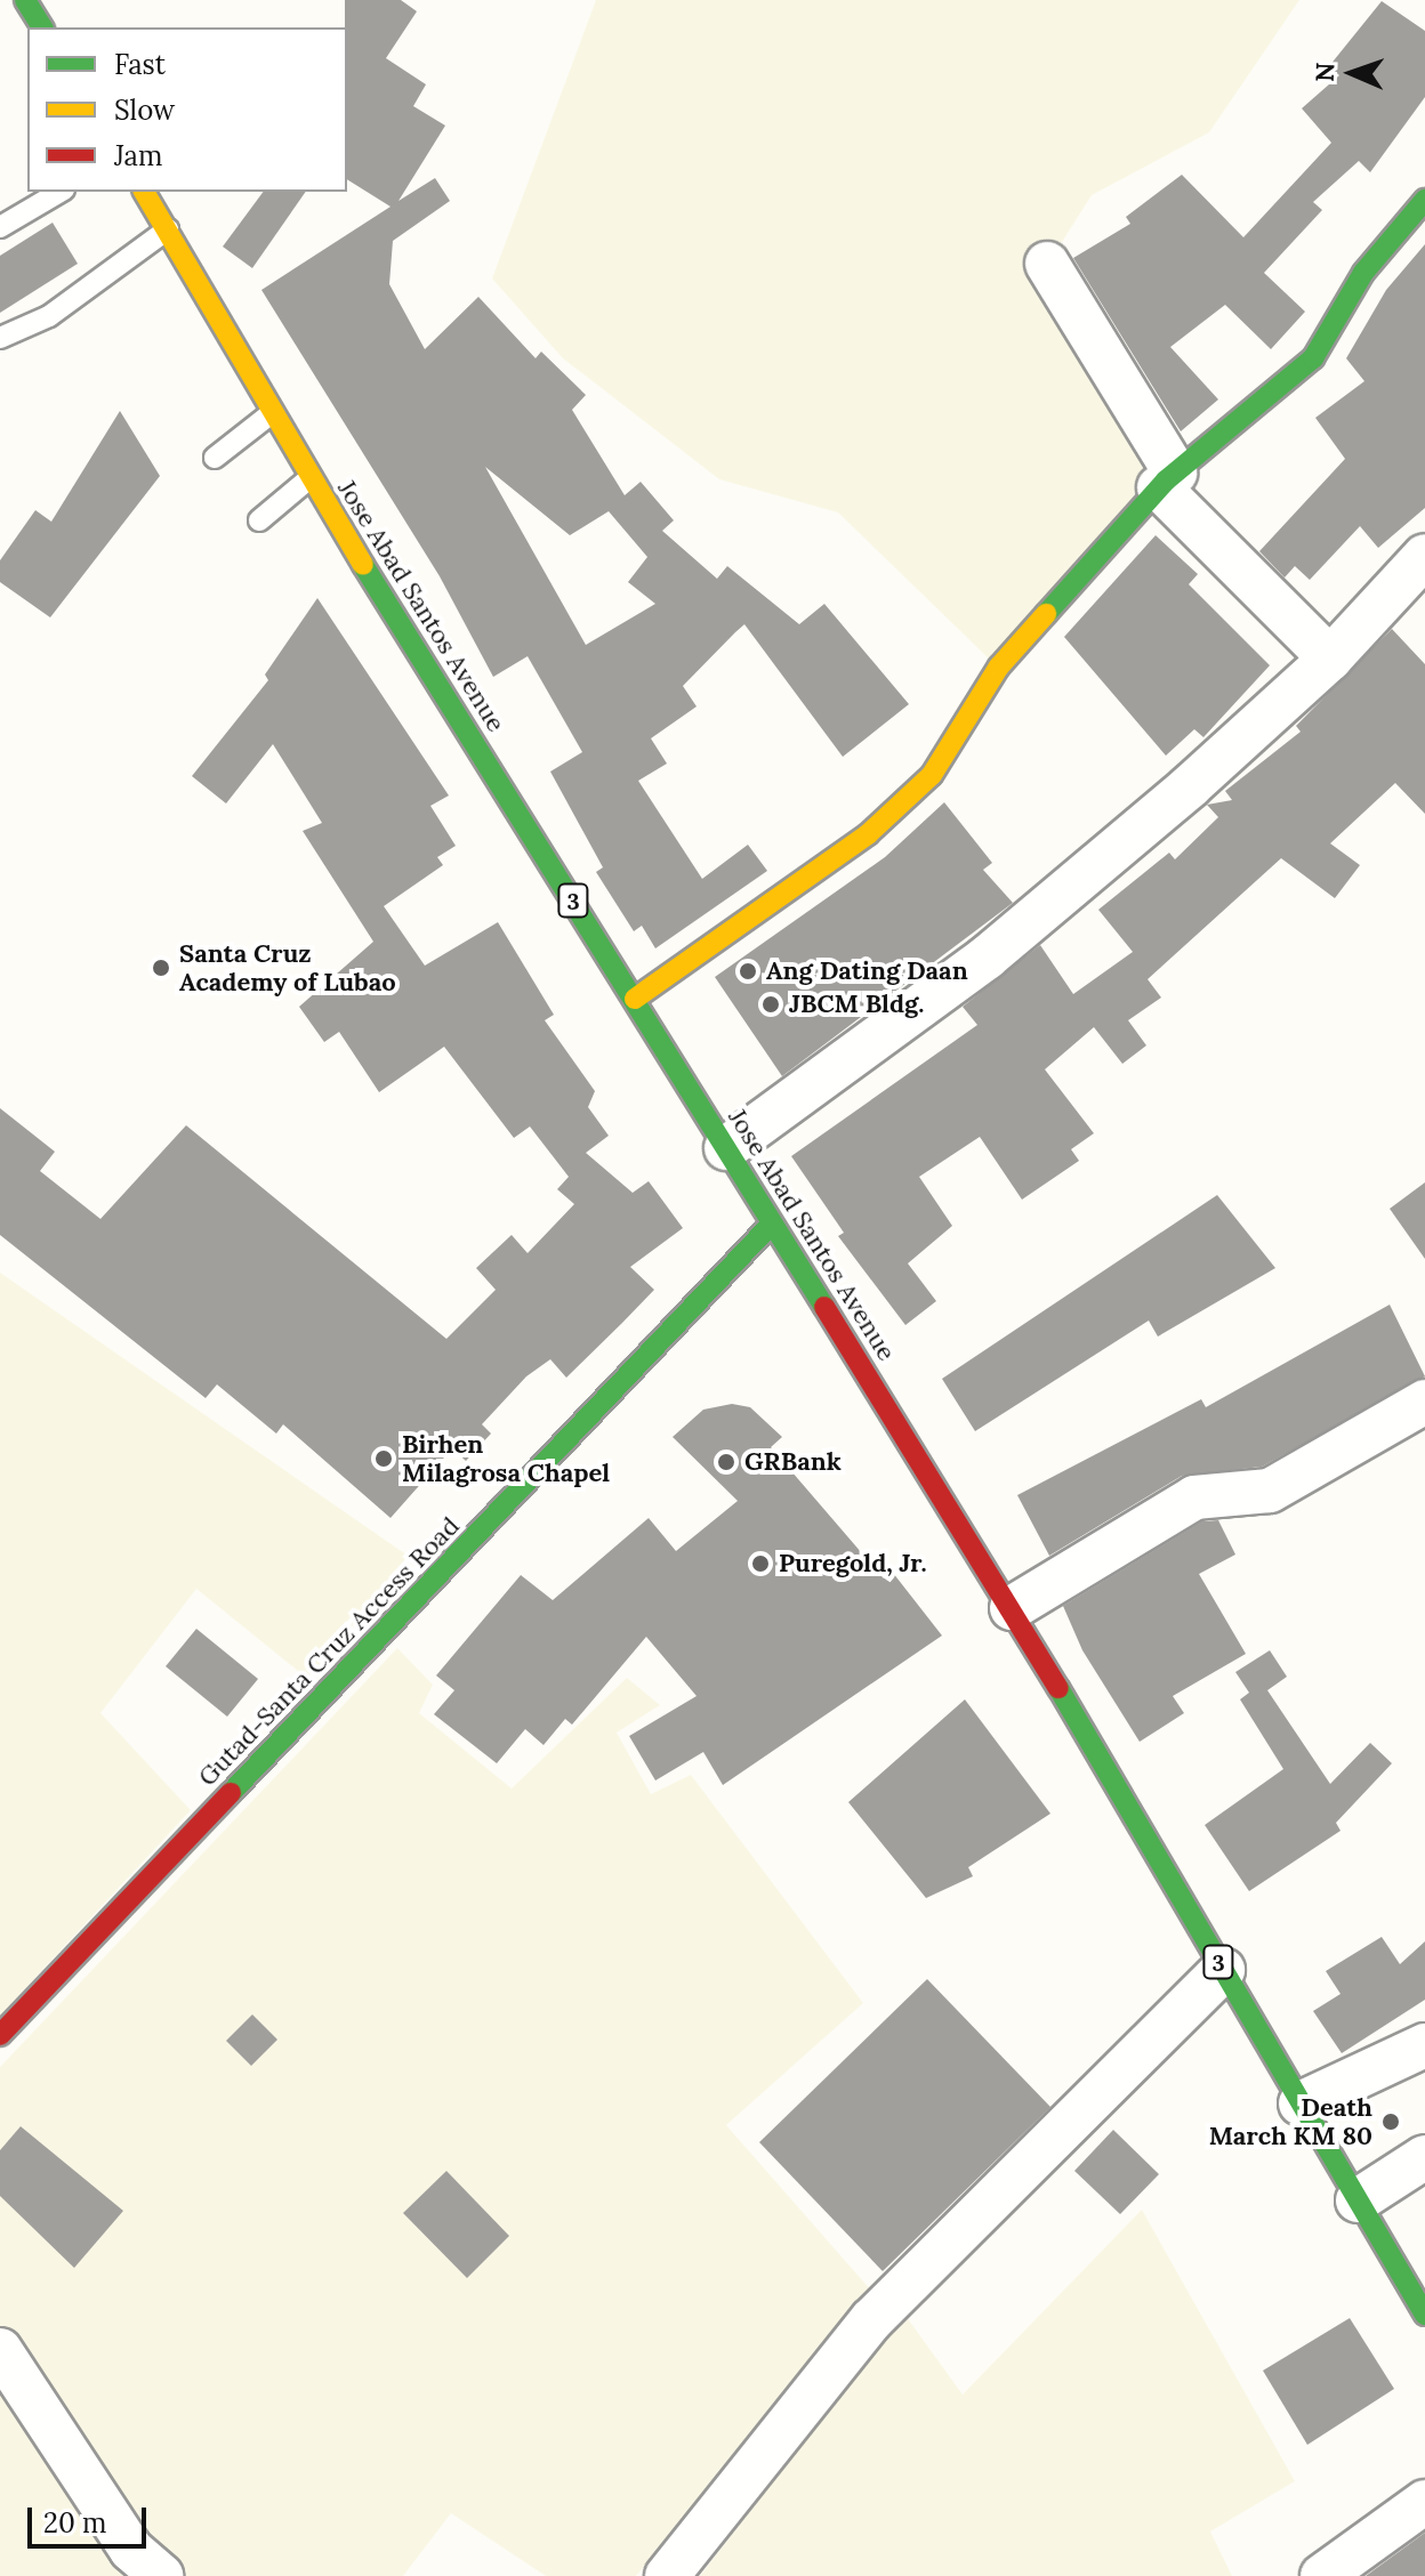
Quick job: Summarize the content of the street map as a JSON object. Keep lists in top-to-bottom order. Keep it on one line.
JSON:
{"streets":{"main road":["Jose Abad Santos Avenue","3","Gutad-Santa Cruz Access Road"]},"crossings":[["Jose Abad Santos Avenue","Gutad-Santa Cruz Access Road"]],"places":["Santa Cruz Academy of Lubao","Ang Dating Daan","JBCM Bldg.","Birhen Milagrosa Chapel","GRBank","Puregold, Jr.","Death March KM 80"],"legend":["Fast","Slow","Jam"],"scale_bar":"20 m","north":"left"}
